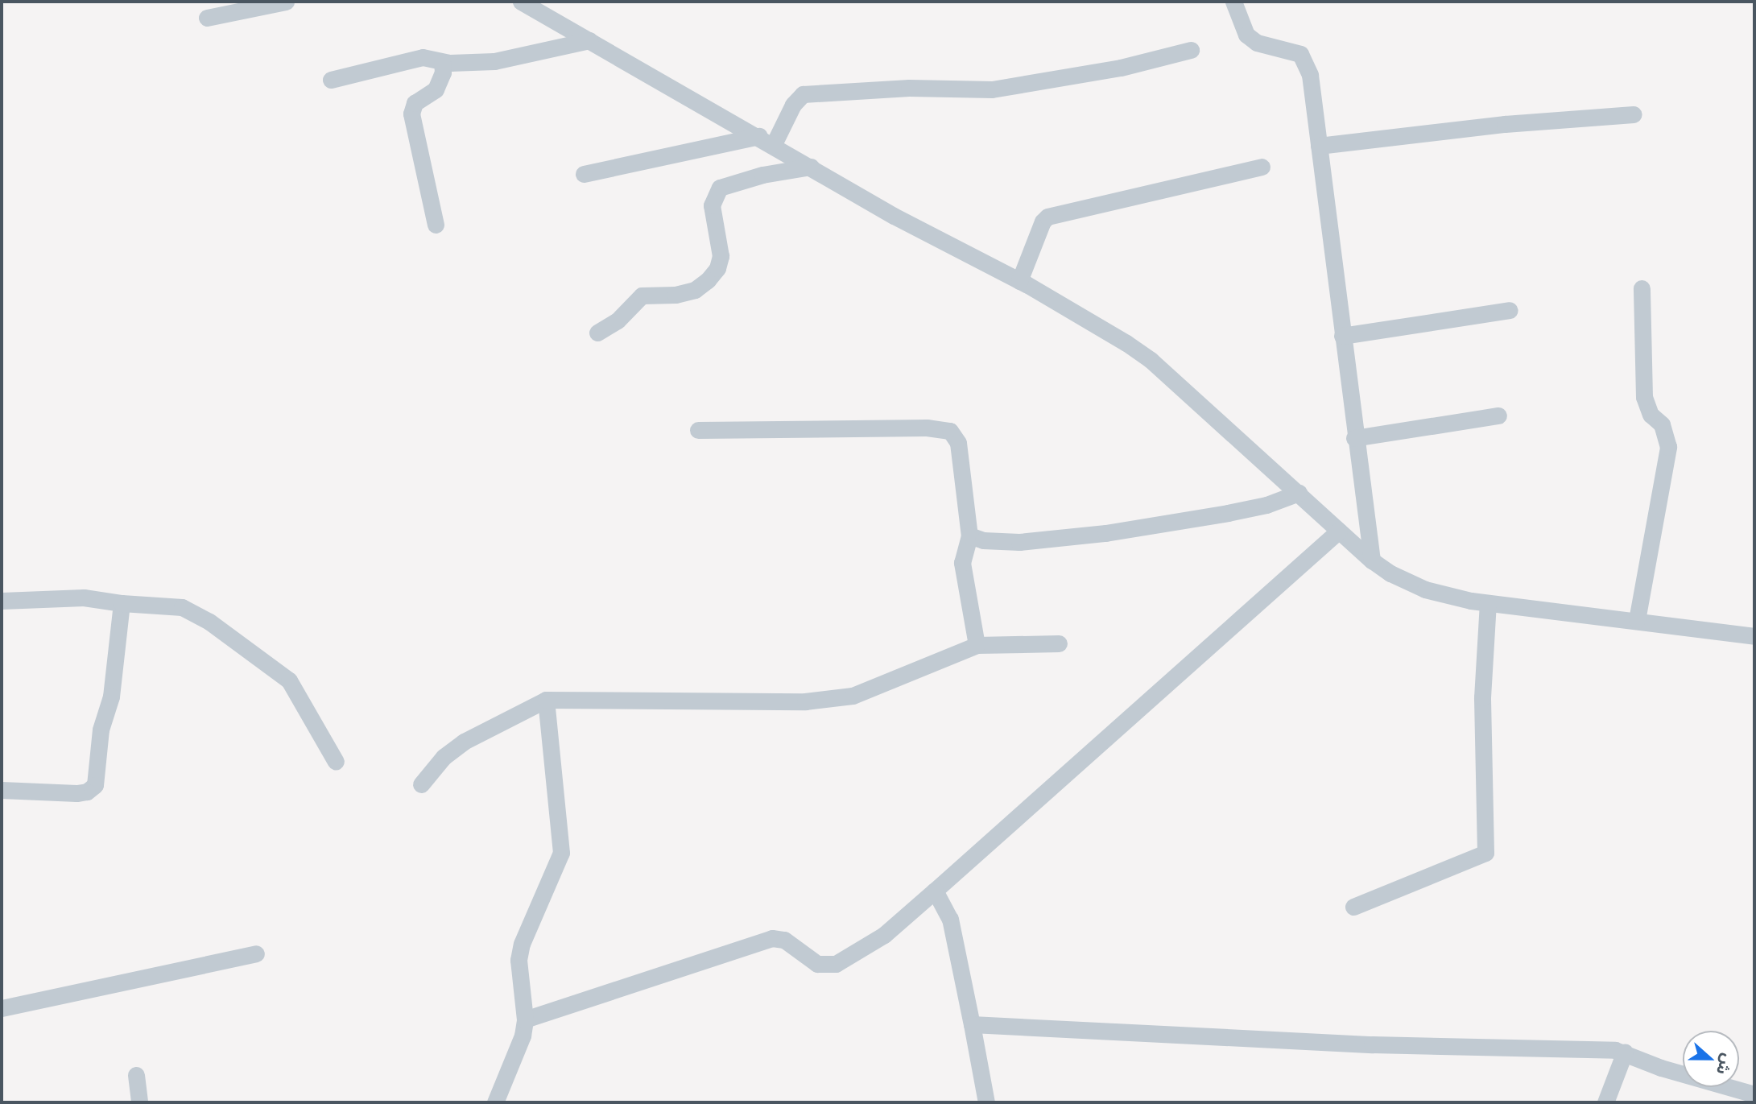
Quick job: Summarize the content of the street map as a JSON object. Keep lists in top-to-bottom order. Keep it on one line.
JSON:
{"north":"right"}
